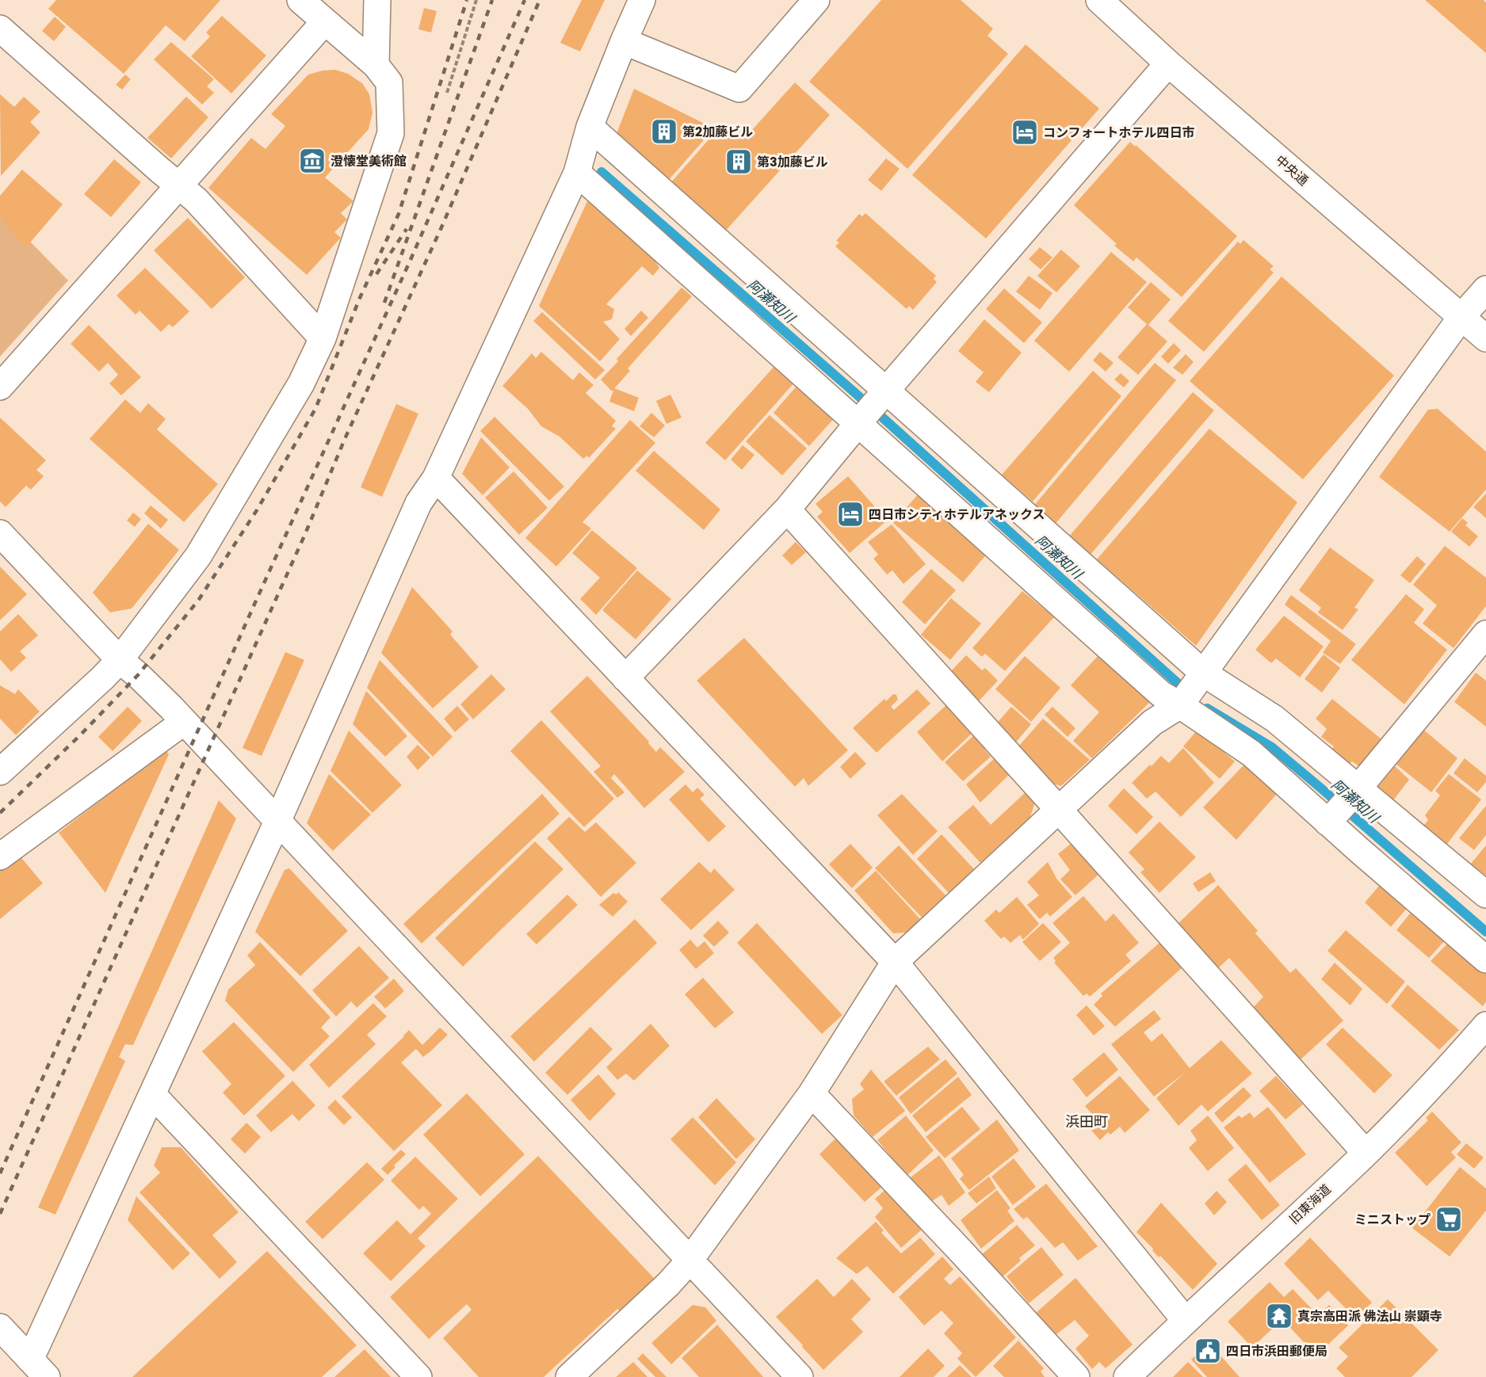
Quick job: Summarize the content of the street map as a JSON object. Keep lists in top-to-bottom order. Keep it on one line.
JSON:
{"streets":{"street":["中央通","旧東海道"]},"districts":["浜田町"],"water":["阿瀬知川"],"places":{"building":["第2加藤ビル","第3加藤ビル"],"hotel":["コンフォートホテル四日市","四日市シティホテルアネックス"],"museum":["澄懐堂美術館"],"supermarket":["ミニストップ"],"temple":["真宗高田派 佛法山 崇顕寺"],"public building":["四日市浜田郵便局"]}}
